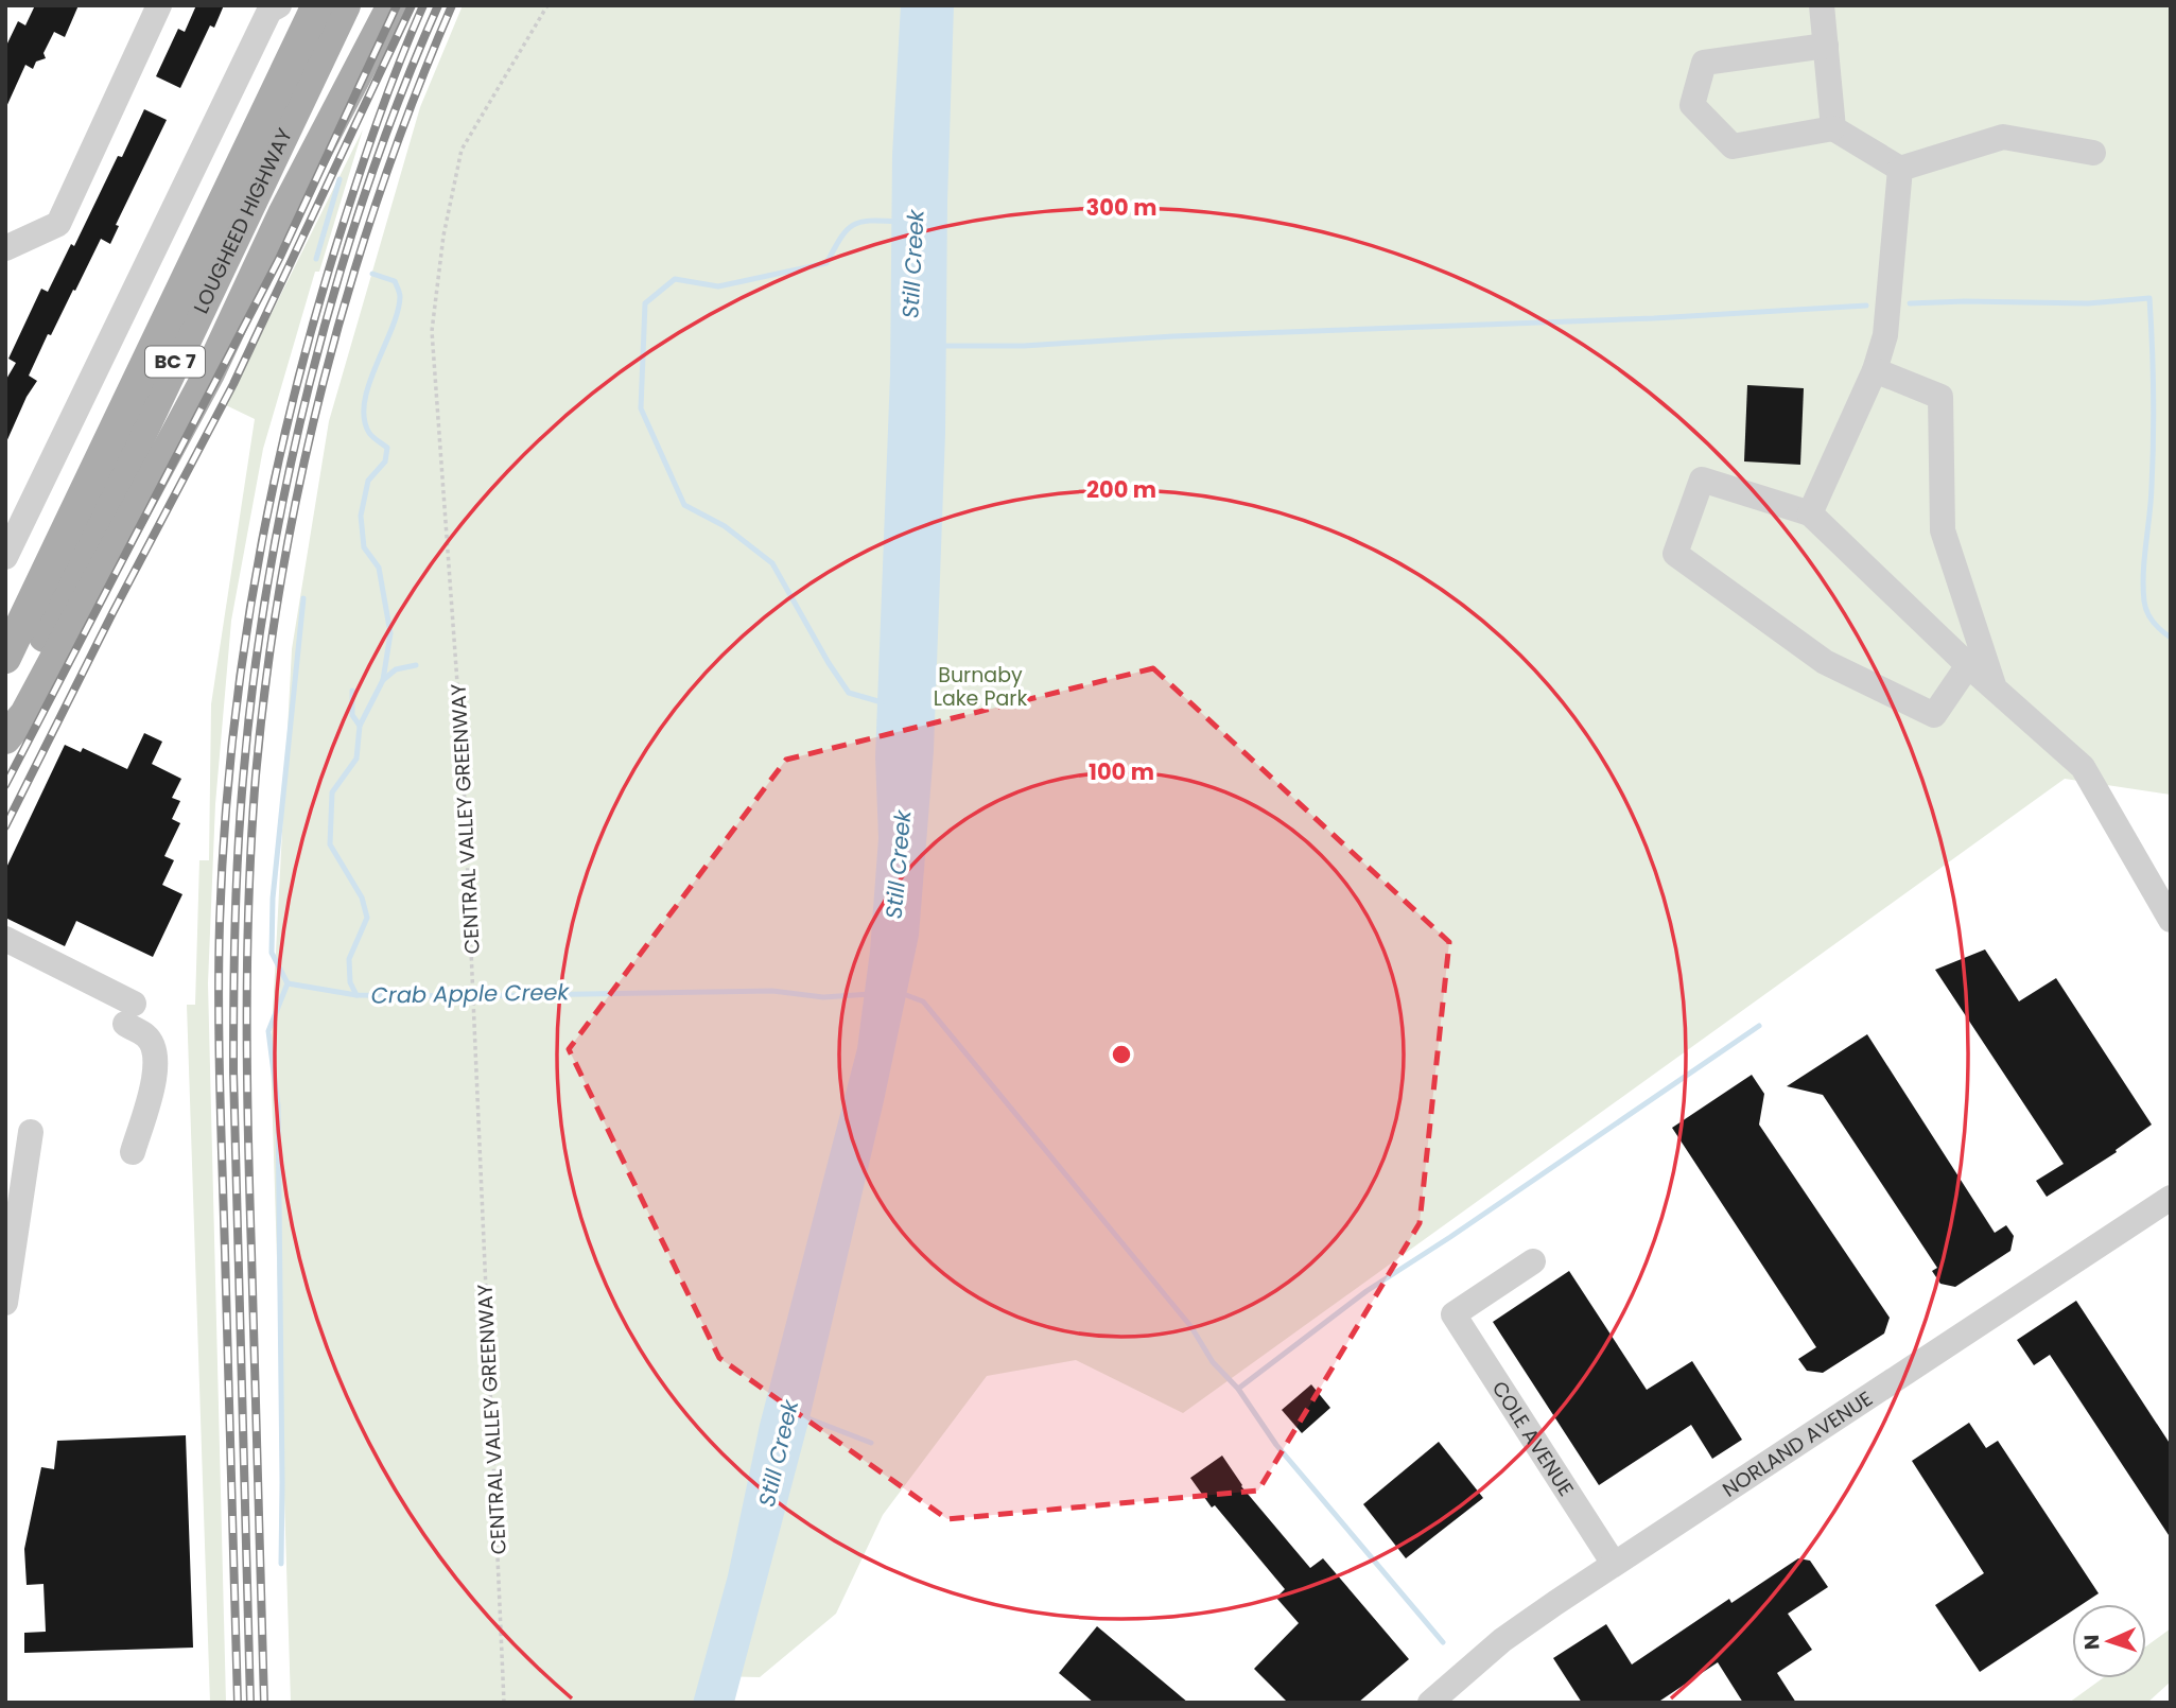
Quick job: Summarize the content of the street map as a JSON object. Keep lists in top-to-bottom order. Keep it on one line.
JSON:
{"streets":{"main road":["LOUGHEED HIGHWAY","BC 7"],"street":["COLE AVENUE","NORLAND AVENUE"],"path":["CENTRAL VALLEY GREENWAY"]},"crossings":[["COLE AVENUE","NORLAND AVENUE"]],"water":["Still Creek","Crab Apple Creek"],"parks":["Burnaby Lake Park"],"north":"left","rings":["300 m","200 m","100 m"]}
